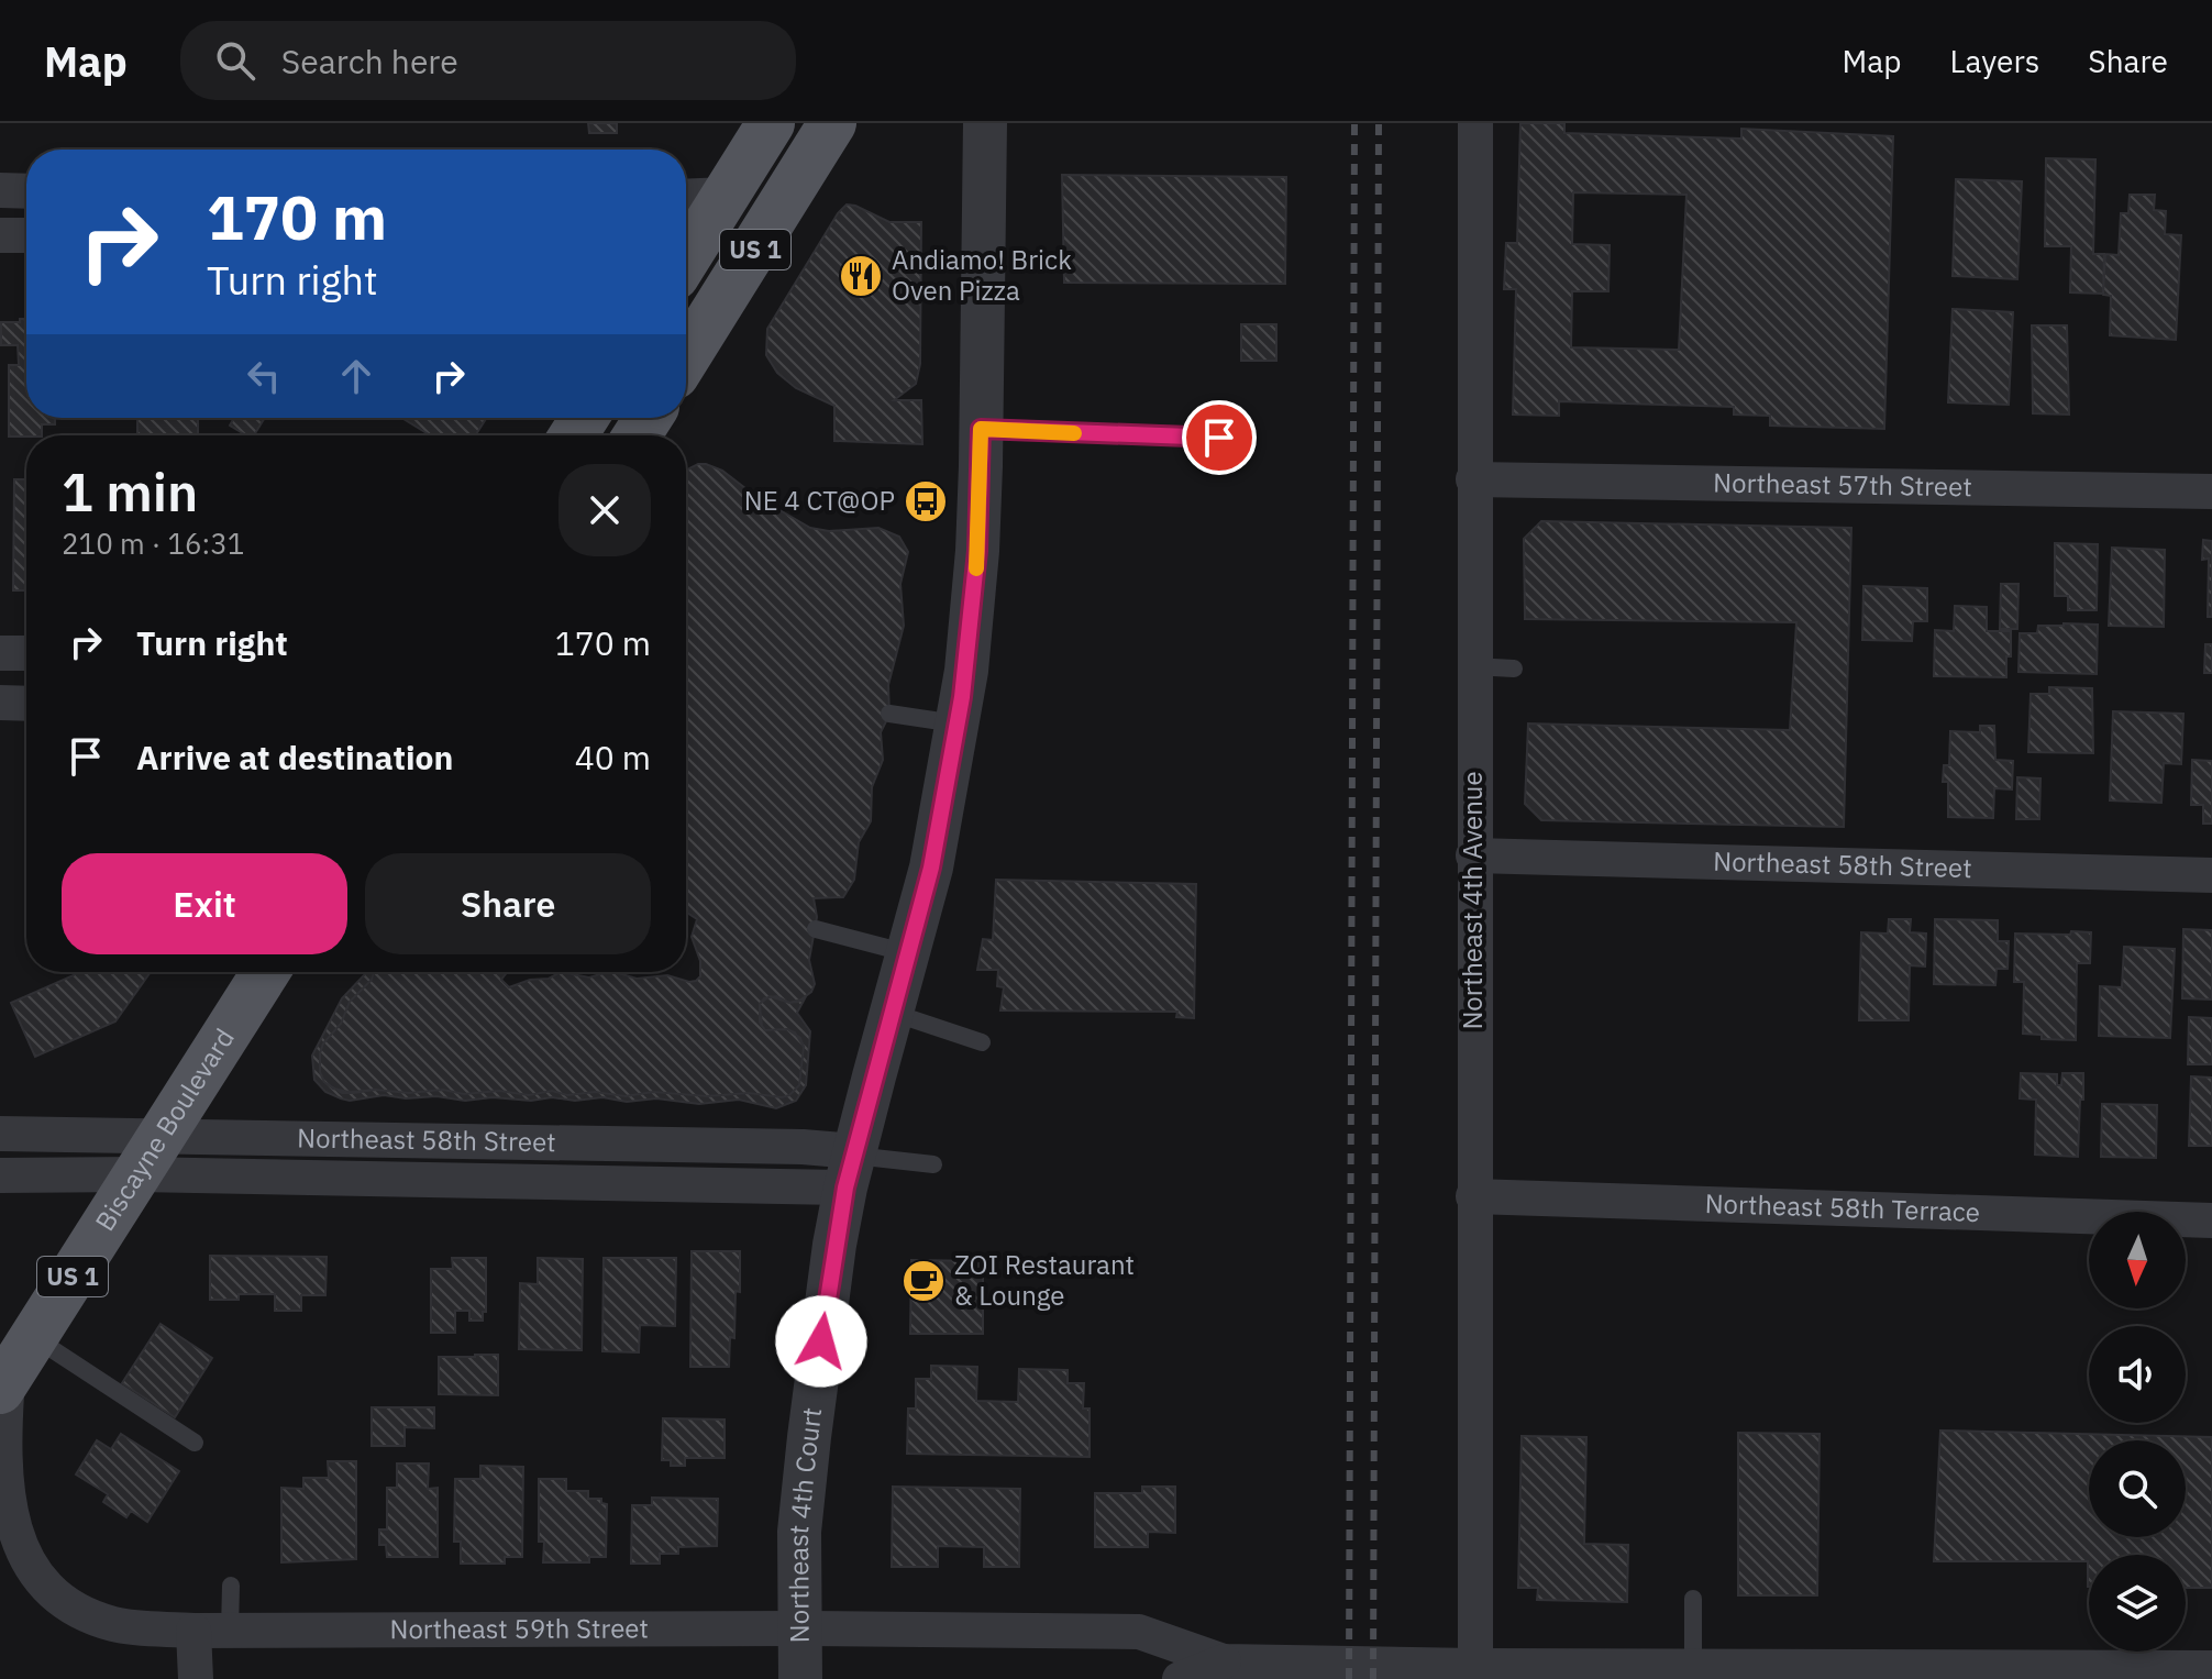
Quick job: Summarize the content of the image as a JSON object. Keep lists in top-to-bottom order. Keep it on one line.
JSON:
{"streets":{"main road":["US 1","Biscayne Boulevard"],"street":["Northeast 57th Street","Northeast 58th Street","Northeast 4th Avenue","Northeast 58th Terrace","Northeast 4th Court","Northeast 59th Street"]},"crossings":[["Northeast 57th Street","Northeast 4th Avenue"],["Northeast 58th Street","Northeast 4th Avenue"],["Northeast 58th Street","Biscayne Boulevard"],["Northeast 58th Street","Northeast 4th Court"],["Northeast 4th Avenue","Northeast 58th Terrace"],["Northeast 4th Avenue","Northeast 59th Street"],["Biscayne Boulevard","Northeast 59th Street"],["Northeast 4th Court","Northeast 59th Street"]],"places":{"restaurant":["Andiamo! Brick Oven Pizza"],"bus stop":["NE 4 CT@OP"],"cafe":["ZOI Restaurant & Lounge"]},"north":"bottom","page":{"header":"Map","search":"Search here","nav":["Map","Layers","Share"],"turn":["170 m","Turn right"],"heading":["1 min","210 m · 16:31"],"list":[{"name":"Turn right","value":"170 m"},{"name":"Arrive at destination","value":"40 m"}],"buttons":["Exit","Share"]}}
